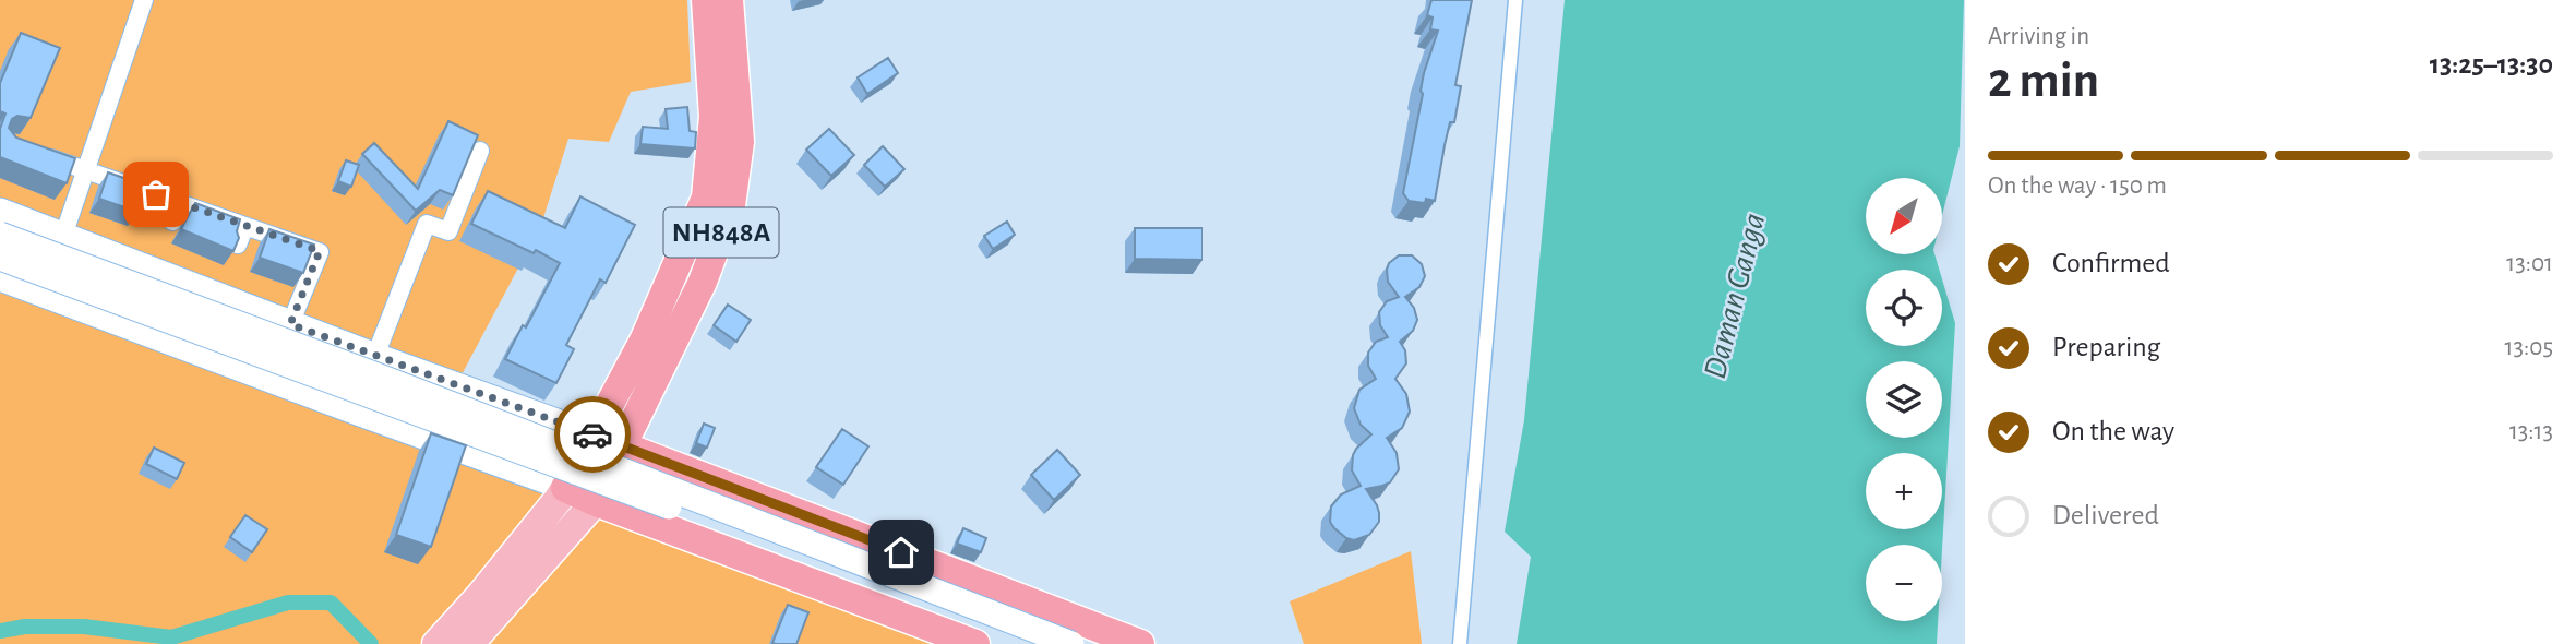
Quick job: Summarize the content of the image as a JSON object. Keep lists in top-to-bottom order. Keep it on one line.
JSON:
{"streets":{"highway":["NH848A"]},"water":["Daman Ganga"],"north":"bottom left","page":{"heading":["2 min","Arriving in","13:25–13:30"],"bar":"On the way · 150 m","map_buttons":["+","−"],"list":[["Confirmed","13:01"],["Preparing","13:05"],["On the way","13:13"],"Delivered"]}}
